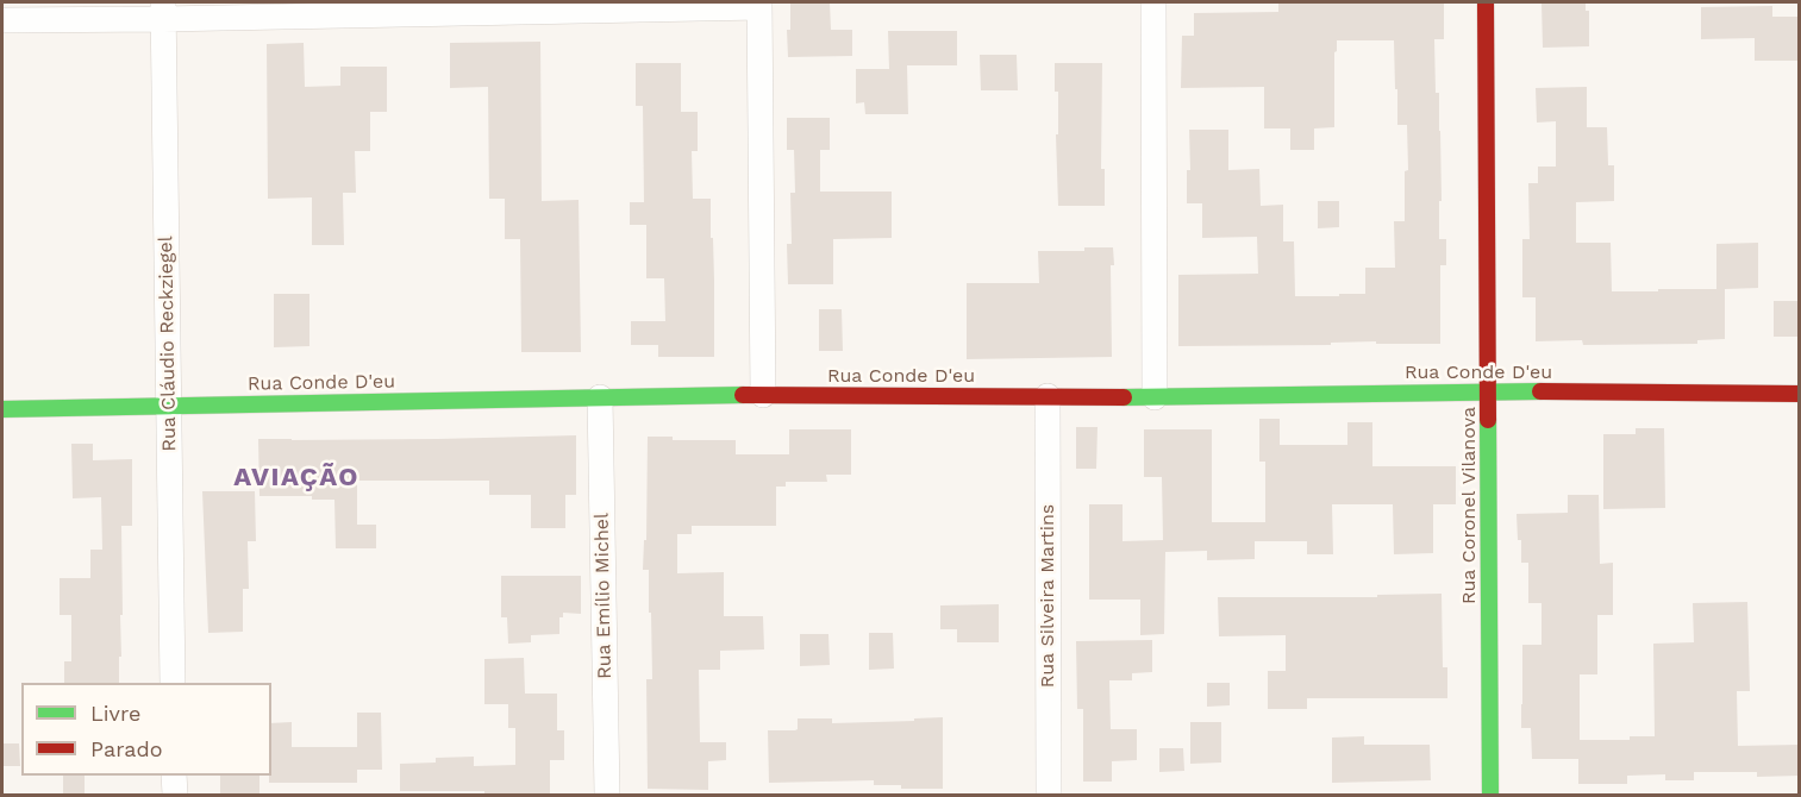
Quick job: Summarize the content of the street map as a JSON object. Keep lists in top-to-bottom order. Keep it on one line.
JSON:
{"streets":{"street":["Rua Cláudio Reckziegel","Rua Conde D'eu","Rua Coronel Vilanova","Rua Emílio Michel","Rua Silveira Martins"]},"crossings":[["Rua Cláudio Reckziegel","Rua Conde D'eu"],["Rua Conde D'eu","Rua Coronel Vilanova"],["Rua Conde D'eu","Rua Emílio Michel"],["Rua Conde D'eu","Rua Silveira Martins"]],"districts":["AVIAÇÃO"],"legend":["Livre","Parado"]}
